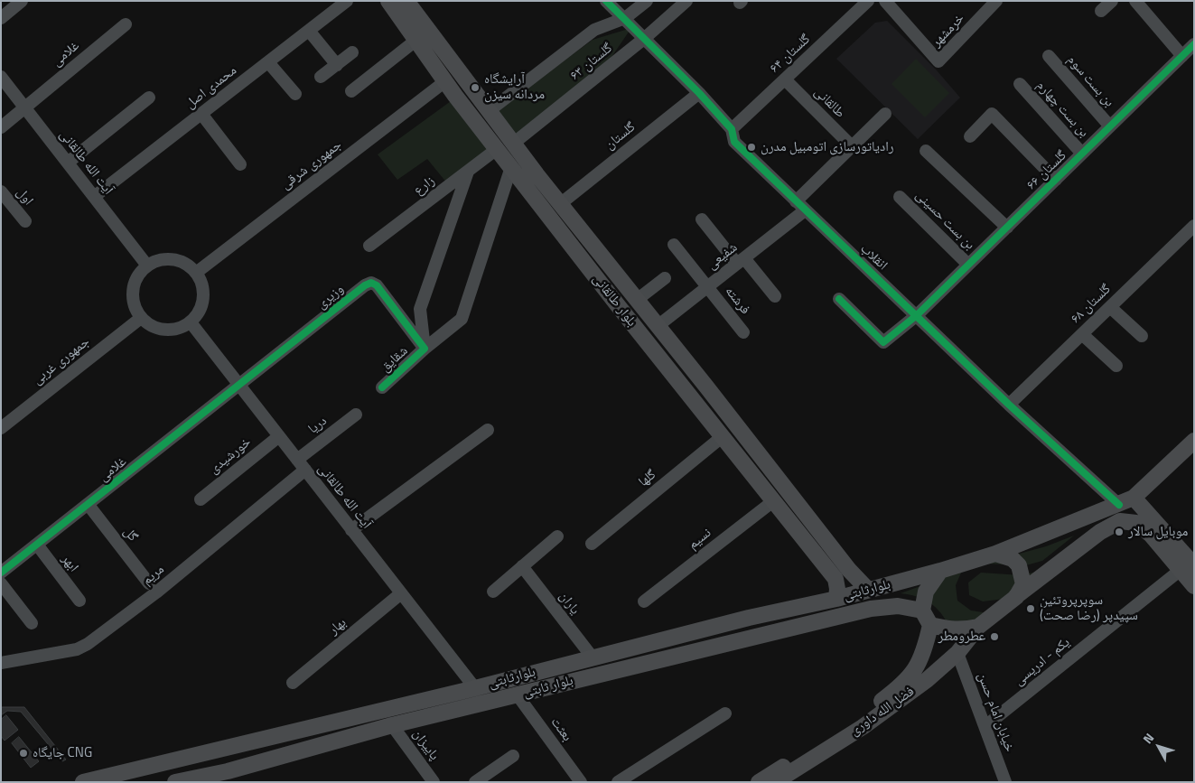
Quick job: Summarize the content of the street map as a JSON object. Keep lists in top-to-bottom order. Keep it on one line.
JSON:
{"streets":{"main road":["بلوار طالقانی","بلوارثابتی","بلوار ثابتی","فضل الله داوری"],"street":["خرمشهر","غلامی","گلستان ۶۴","گلستان ۶۳","بن بست سوم","محمدی اصل","طالقانی","بن بست چهارم","گلستان","آیت الله طالقانی","جمهوری شرقی","گلستان ۶۶","زارع","اول","بن بست حسینی","شفیعی","انقلاب","وزیری","فرشته","گلستان ۶۸","شقایق","جمهوری غربی","دریا","خورشیدی","گلها","گل","نسیم","ابهر","مریم","یاران","بهار","یکم - ادریسی","خیابان امام حسن","بعثت","پاییزان"]},"crossings":[["غلامی","آیت الله طالقانی"],["غلامی","وزیری"],["غلامی","گل"],["غلامی","ابهر"],["گلستان ۶۴","طالقانی"],["گلستان ۶۴","انقلاب"],["گلستان ۶۳","انقلاب"],["گلستان ۶۳","بلوار طالقانی"],["بن بست سوم","گلستان ۶۶"],["محمدی اصل","آیت الله طالقانی"],["طالقانی","شفیعی"],["بن بست چهارم","گلستان ۶۶"],["گلستان","انقلاب"],["گلستان","بلوار طالقانی"],["آیت الله طالقانی","جمهوری شرقی"],["آیت الله طالقانی","وزیری"],["آیت الله طالقانی","جمهوری غربی"],["آیت الله طالقانی","دریا"],["آیت الله طالقانی","خورشیدی"],["آیت الله طالقانی","مریم"],["آیت الله طالقانی","بلوارثابتی"],["آیت الله طالقانی","بهار"],["جمهوری شرقی","بلوار طالقانی"],["جمهوری شرقی","جمهوری غربی"],["گلستان ۶۶","بن بست حسینی"],["گلستان ۶۶","انقلاب"],["زارع","بلوار طالقانی"],["زارع","شقایق"],["شفیعی","انقلاب"],["شفیعی","بلوار طالقانی"],["شفیعی","فرشته"],["انقلاب","گلستان ۶۸"],["وزیری","شقایق"],["بلوار طالقانی","شقایق"],["بلوار طالقانی","گلها"],["بلوار طالقانی","نسیم"],["بلوار طالقانی","بلوارثابتی"],["بلوارثابتی","یاران"],["بلوارثابتی","بلوار ثابتی"],["بلوارثابتی","فضل الله داوری"],["یکم - ادریسی","خیابان امام حسن"],["بلوار ثابتی","فضل الله داوری"],["بلوار ثابتی","بعثت"],["بلوار ثابتی","پاییزان"],["فضل الله داوری","خیابان امام حسن"]],"places":["آرایشگاه مردانه سیزن","رادیاتورسازی اتومبیل مدرن","موبایل سالار","سوپرپروتئین سپیدپر (رضا صحت)","عطرومطر","جایگاه CNG"],"north":"top left"}
